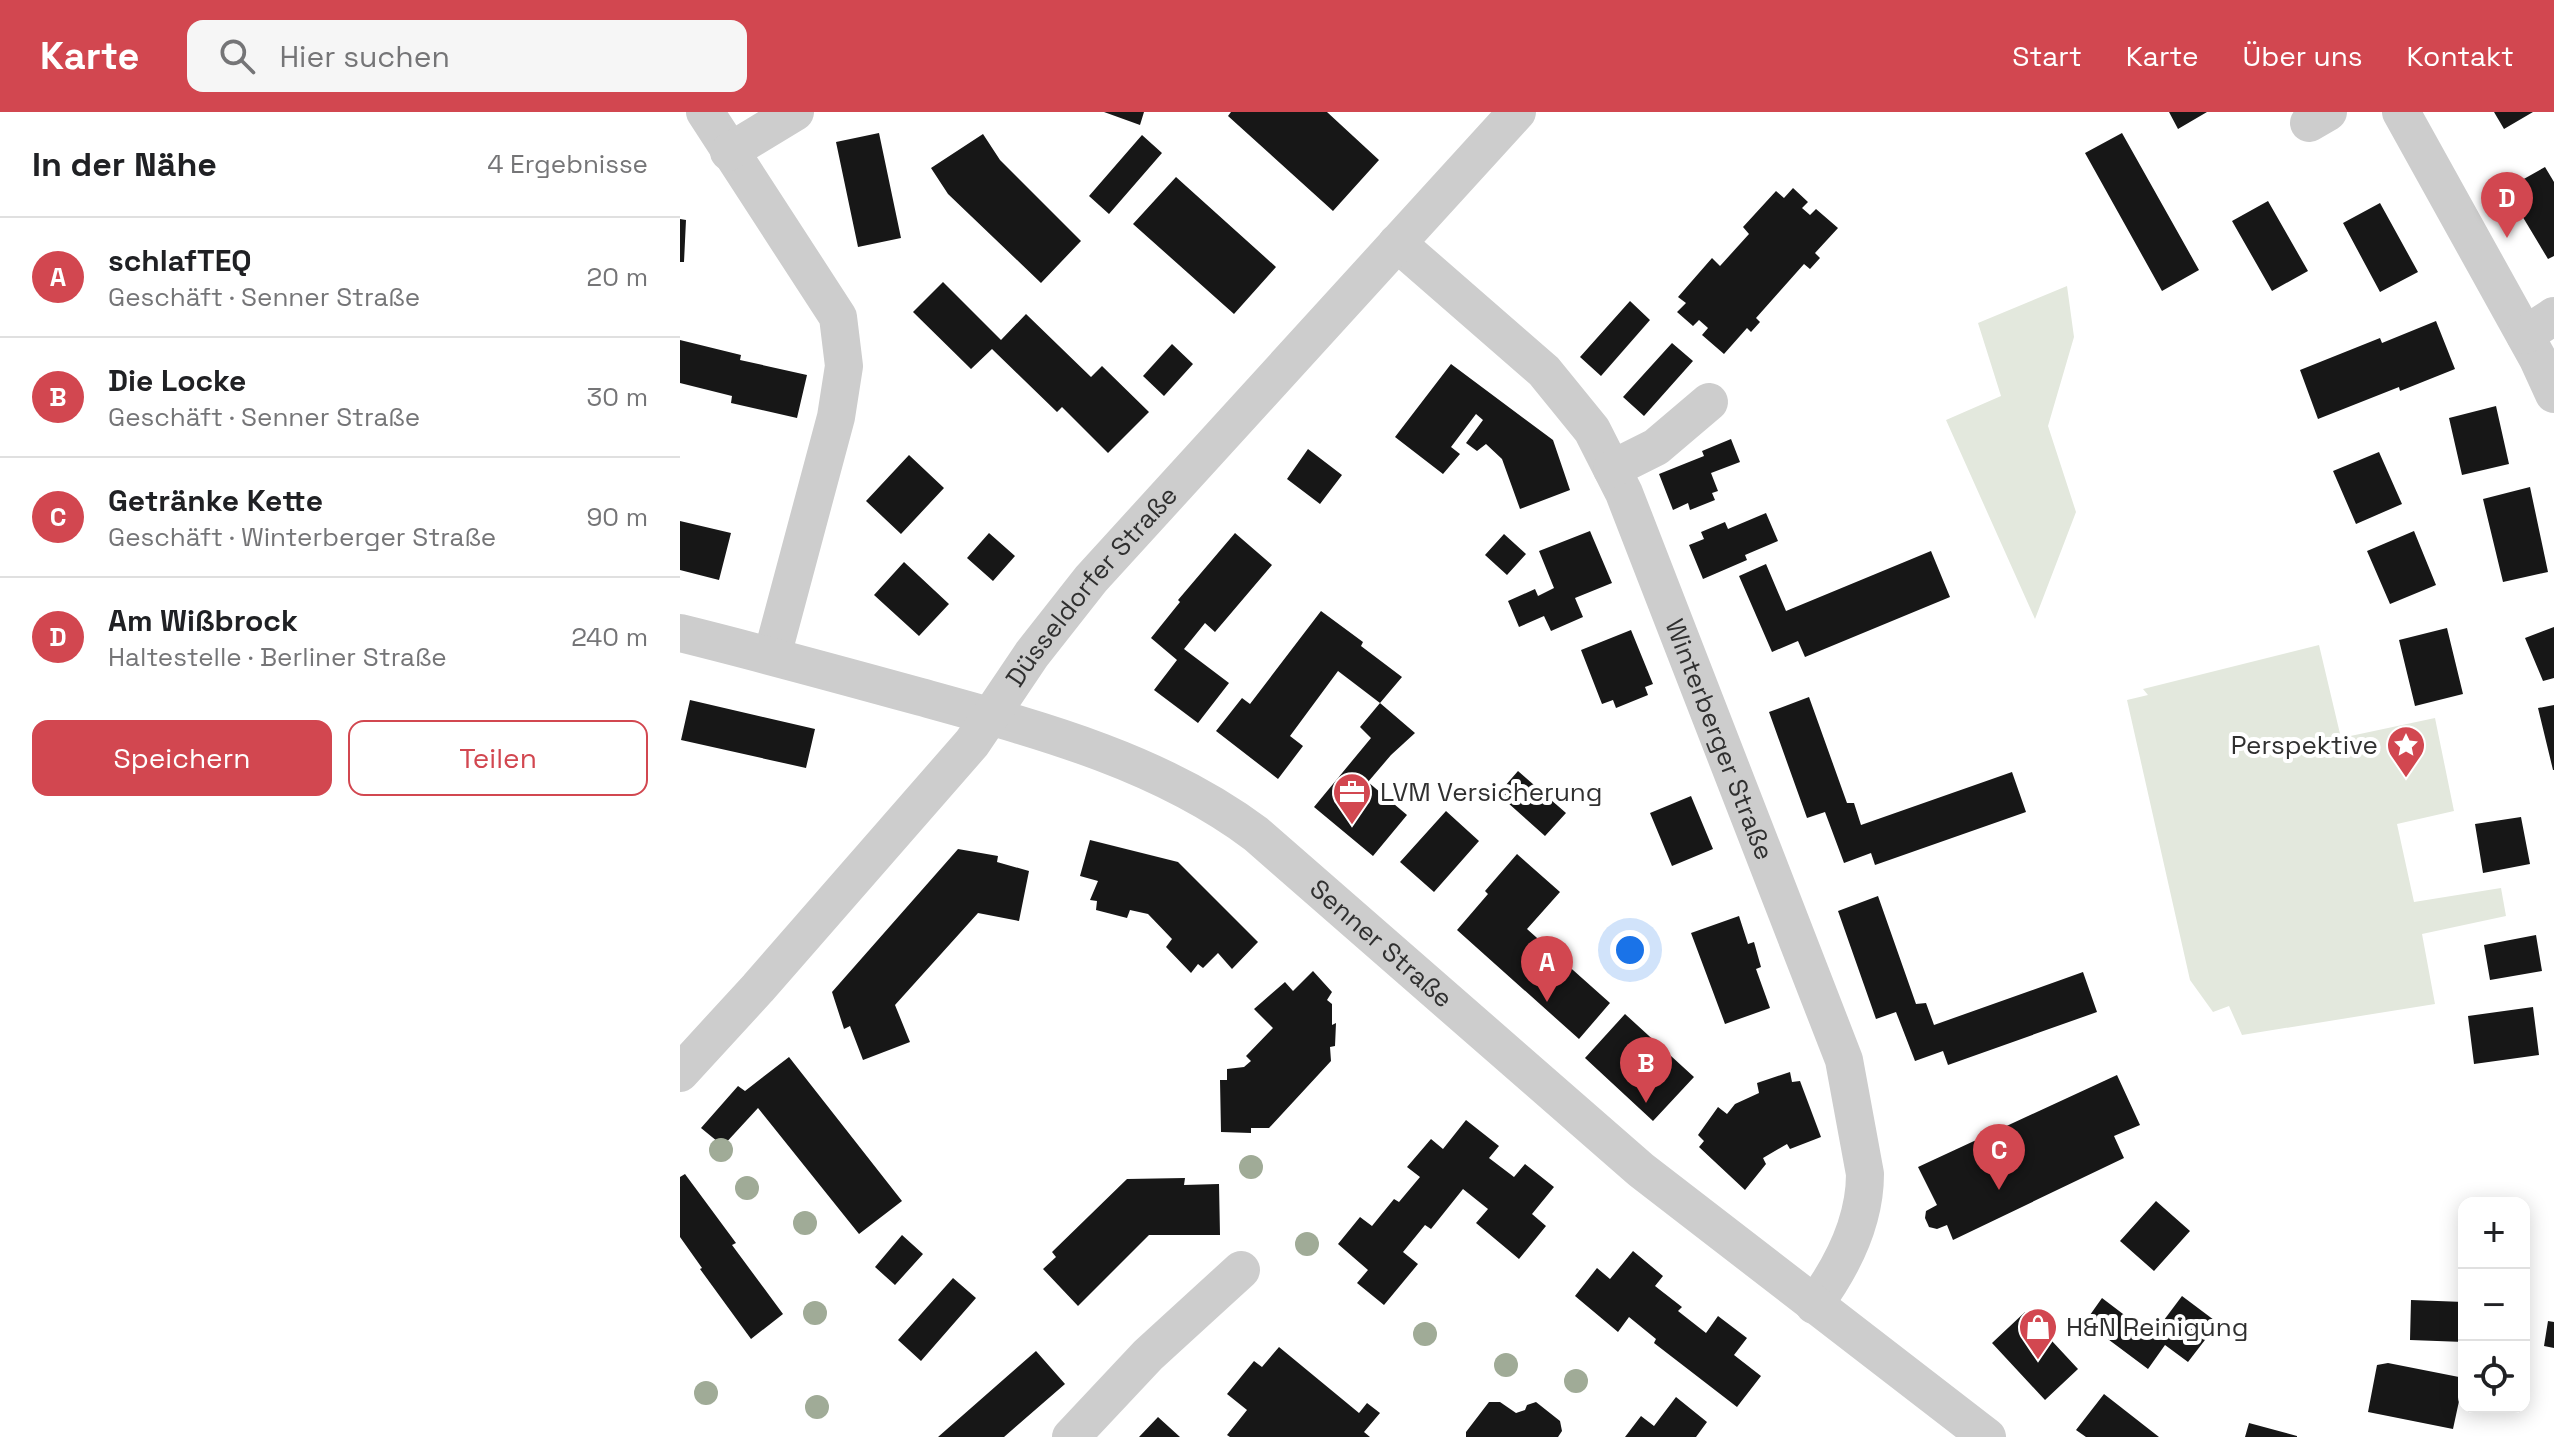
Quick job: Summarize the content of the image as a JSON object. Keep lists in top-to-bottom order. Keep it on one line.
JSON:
{"streets":{"street":["Düsseldorfer Straße","Winterberger Straße","Senner Straße"]},"crossings":[["Düsseldorfer Straße","Winterberger Straße"],["Düsseldorfer Straße","Senner Straße"],["Winterberger Straße","Senner Straße"]],"places":{"place":["Perspektive"],"office":["LVM Versicherung"],"shop":["H&N Reinigung"]},"page":{"header":"Karte","search":"Hier suchen","nav":["Start","Karte","Über uns","Kontakt"],"heading":["In der Nähe","4 Ergebnisse"],"pins":["D","A","B","C"],"list":[{"mark":"A","name":"schlafTEQ","note":"Geschäft · Senner Straße","value":"20 m"},{"mark":"B","name":"Die Locke","note":"Geschäft · Senner Straße","value":"30 m"},{"mark":"C","name":"Getränke Kette","note":"Geschäft · Winterberger Straße","value":"90 m"},{"mark":"D","name":"Am Wißbrock","note":"Haltestelle · Berliner Straße","value":"240 m"}],"buttons":["Speichern","Teilen"],"map_buttons":["+","−"]}}
